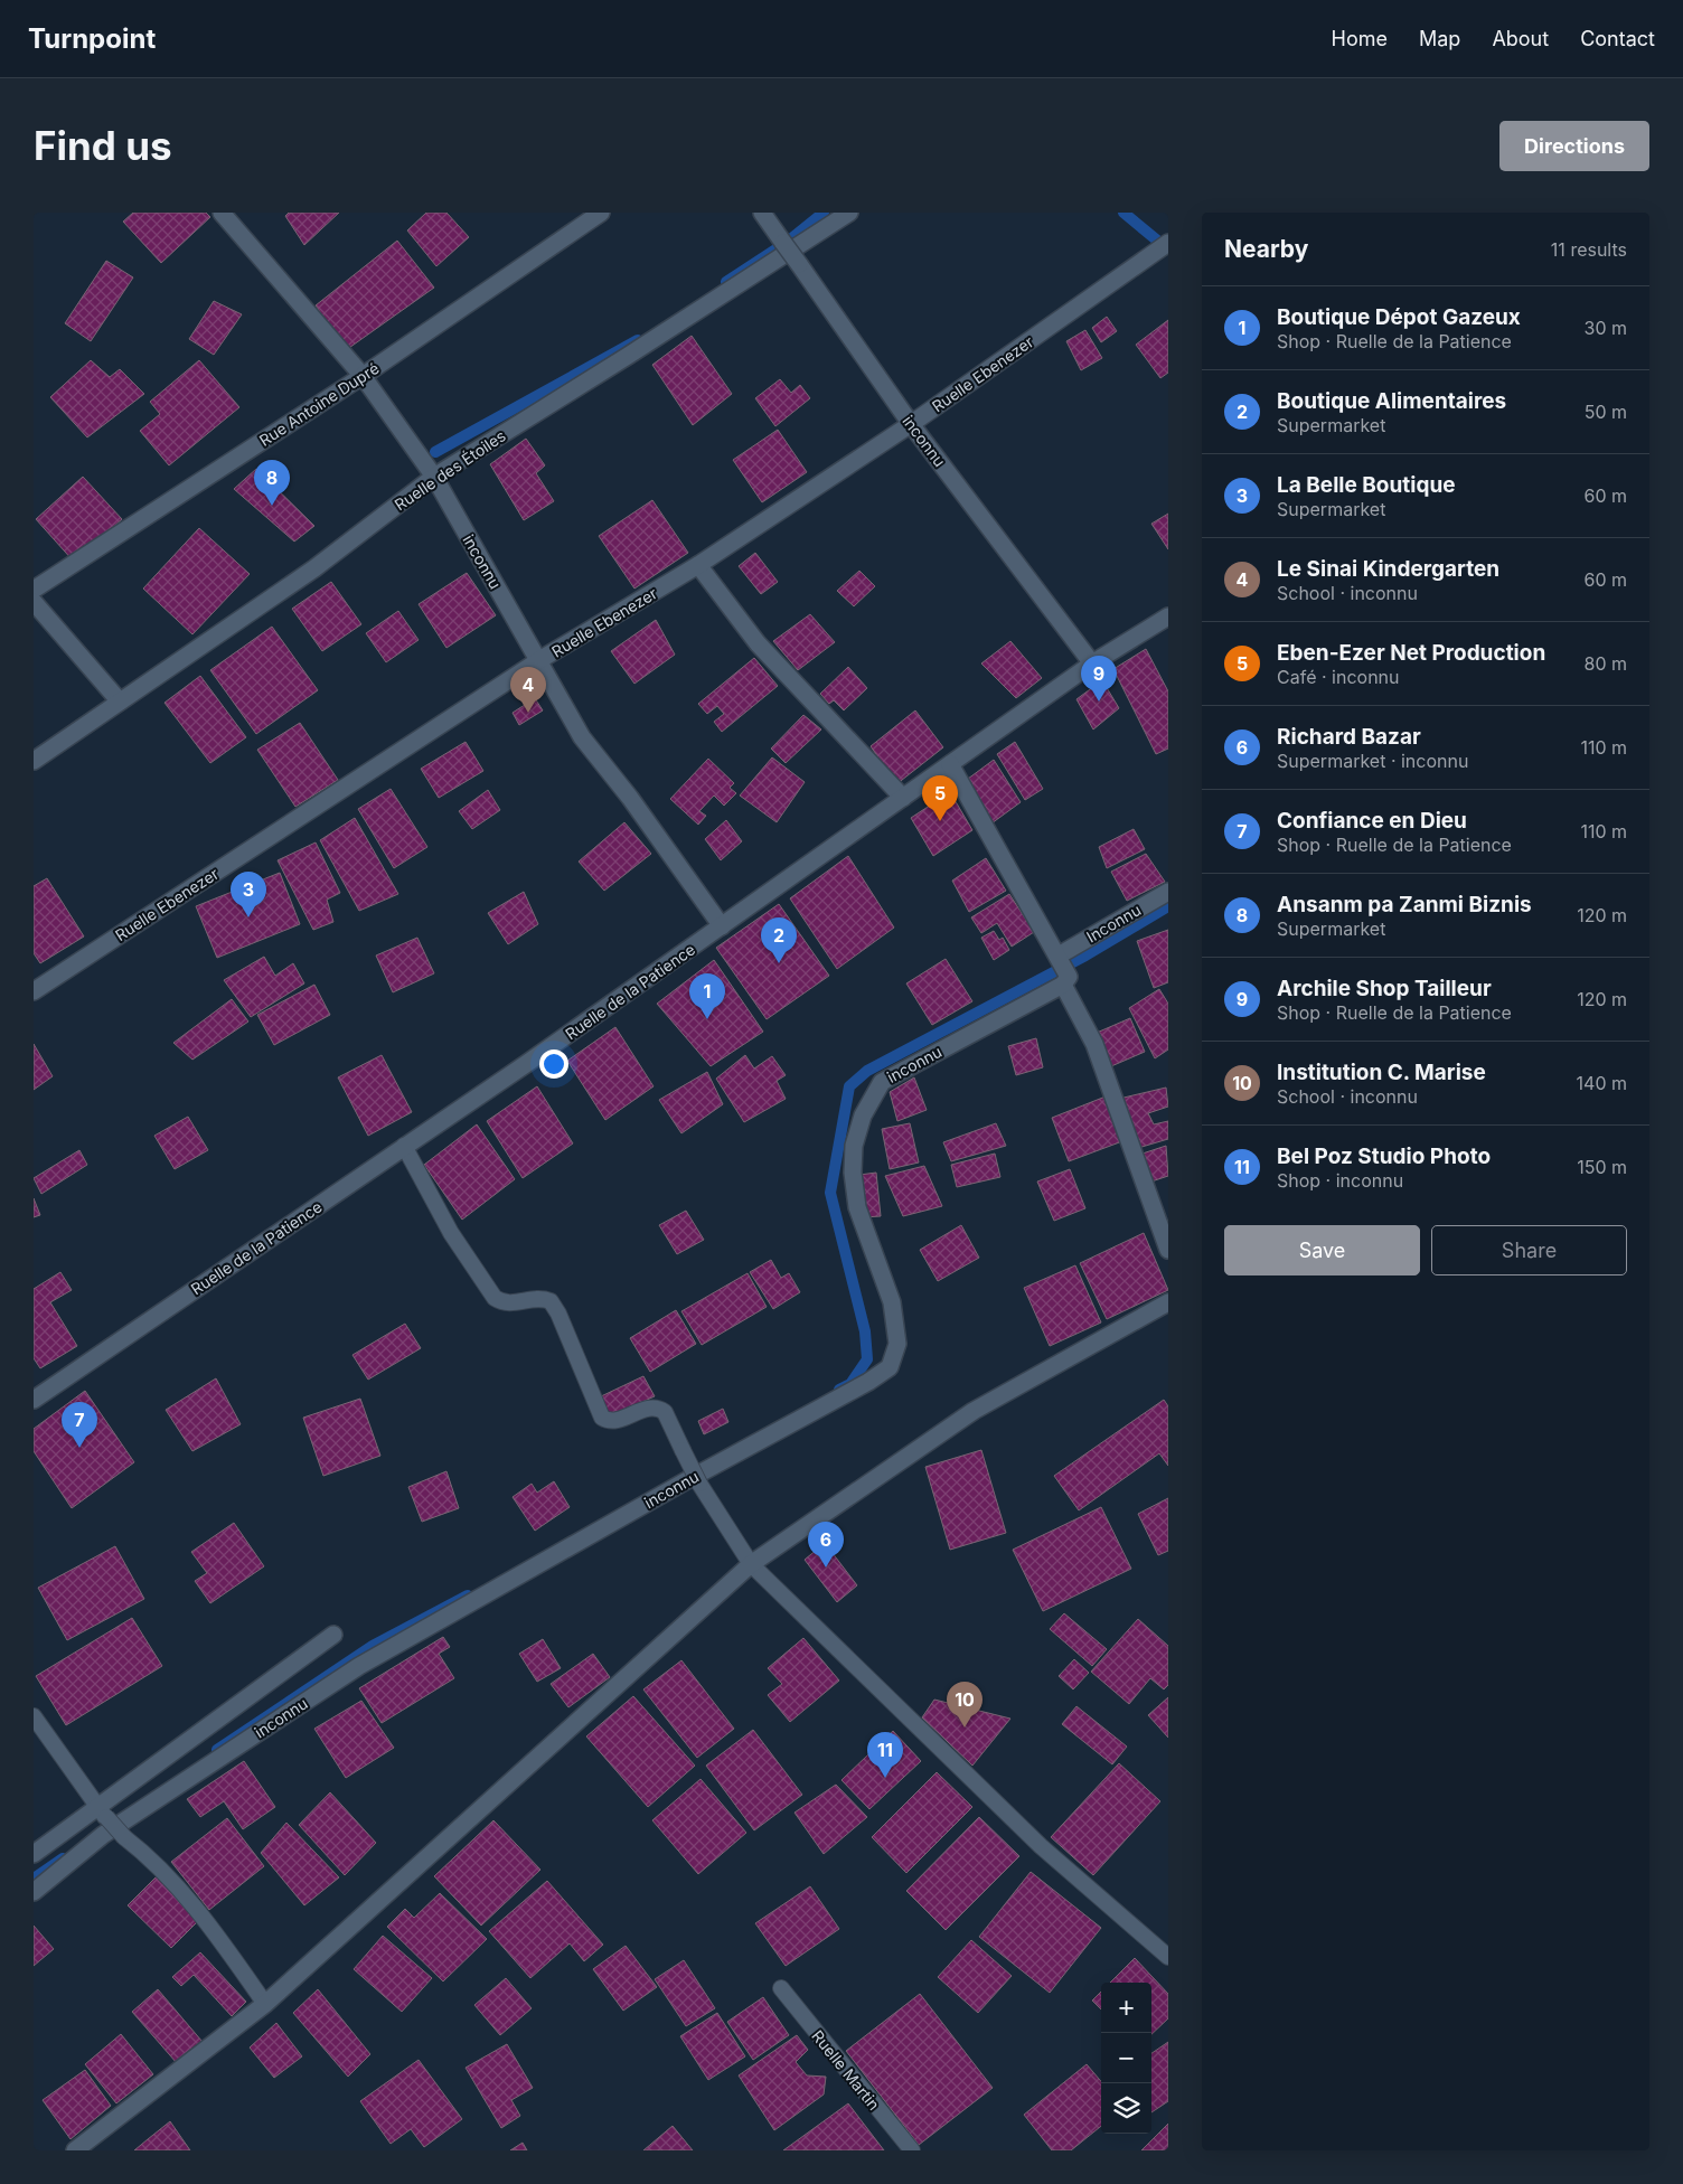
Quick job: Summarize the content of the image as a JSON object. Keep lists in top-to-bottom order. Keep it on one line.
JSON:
{"streets":{"street":["Ruelle Ebenezer","Rue Antoine Dupré","inconnu","Ruelle des Étoiles","Inconnu","Ruelle de la Patience"],"lane":["Ruelle Martin"]},"crossings":[["Ruelle Ebenezer","inconnu"],["Rue Antoine Dupré","inconnu"],["inconnu","Ruelle des Étoiles"],["inconnu","Ruelle de la Patience"]],"page":{"header":"Turnpoint","nav":["Home","Map","About","Contact"],"buttons":["Directions",["Save","Share"]],"title":"Find us","heading":["Nearby","11 results"],"list":[{"mark":"1","name":"Boutique Dépot Gazeux","note":"Shop · Ruelle de la Patience","value":"30 m"},{"mark":"2","name":"Boutique Alimentaires","note":"Supermarket","value":"50 m"},{"mark":"3","name":"La Belle Boutique","note":"Supermarket","value":"60 m"},{"mark":"4","name":"Le Sinai Kindergarten","note":"School · inconnu","value":"60 m"},{"mark":"5","name":"Eben-Ezer Net Production","note":"Café · inconnu","value":"80 m"},{"mark":"6","name":"Richard Bazar","note":"Supermarket · inconnu","value":"110 m"},{"mark":"7","name":"Confiance en Dieu","note":"Shop · Ruelle de la Patience","value":"110 m"},{"mark":"8","name":"Ansanm pa Zanmi Biznis","note":"Supermarket","value":"120 m"},{"mark":"9","name":"Archile Shop Tailleur","note":"Shop · Ruelle de la Patience","value":"120 m"},{"mark":"10","name":"Institution C. Marise","note":"School · inconnu","value":"140 m"},{"mark":"11","name":"Bel Poz Studio Photo","note":"Shop · inconnu","value":"150 m"}],"pins":["8","9","4","5","3","2","1","7","6","10","11"],"map_buttons":["+","−"]}}
